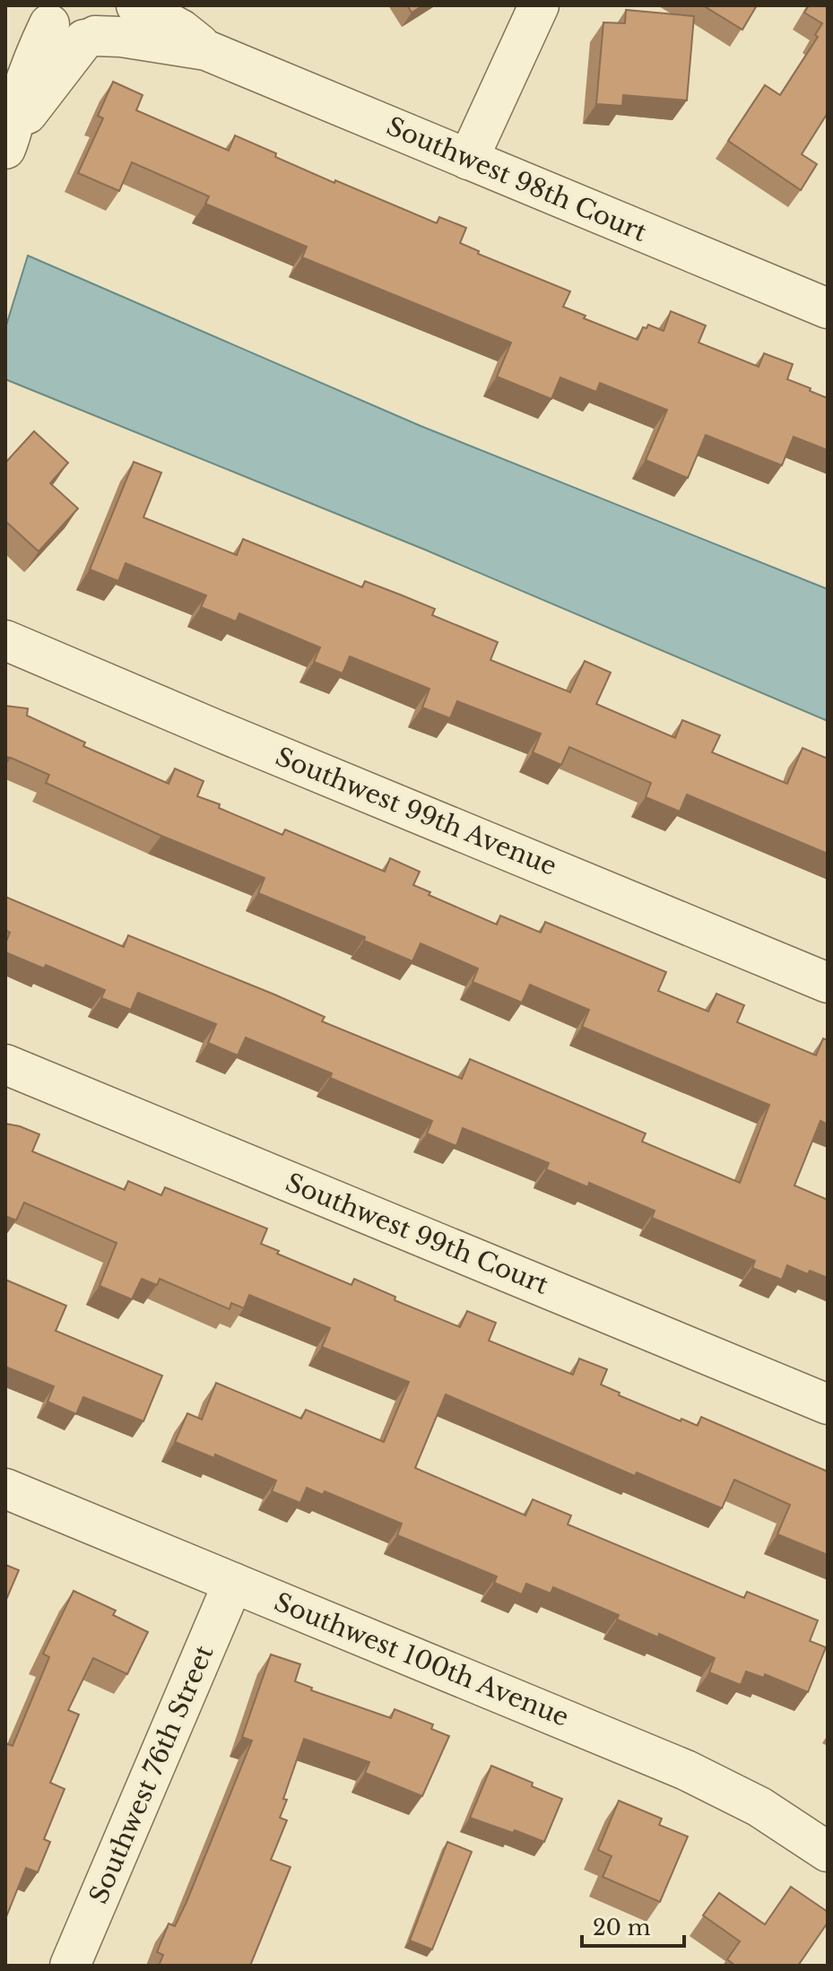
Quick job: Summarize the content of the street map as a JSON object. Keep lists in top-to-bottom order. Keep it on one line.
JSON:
{"streets":{"street":["Southwest 98th Court","Southwest 99th Avenue","Southwest 99th Court","Southwest 100th Avenue","Southwest 76th Street"]},"crossings":[["Southwest 100th Avenue","Southwest 76th Street"]],"scale_bar":"20 m"}
